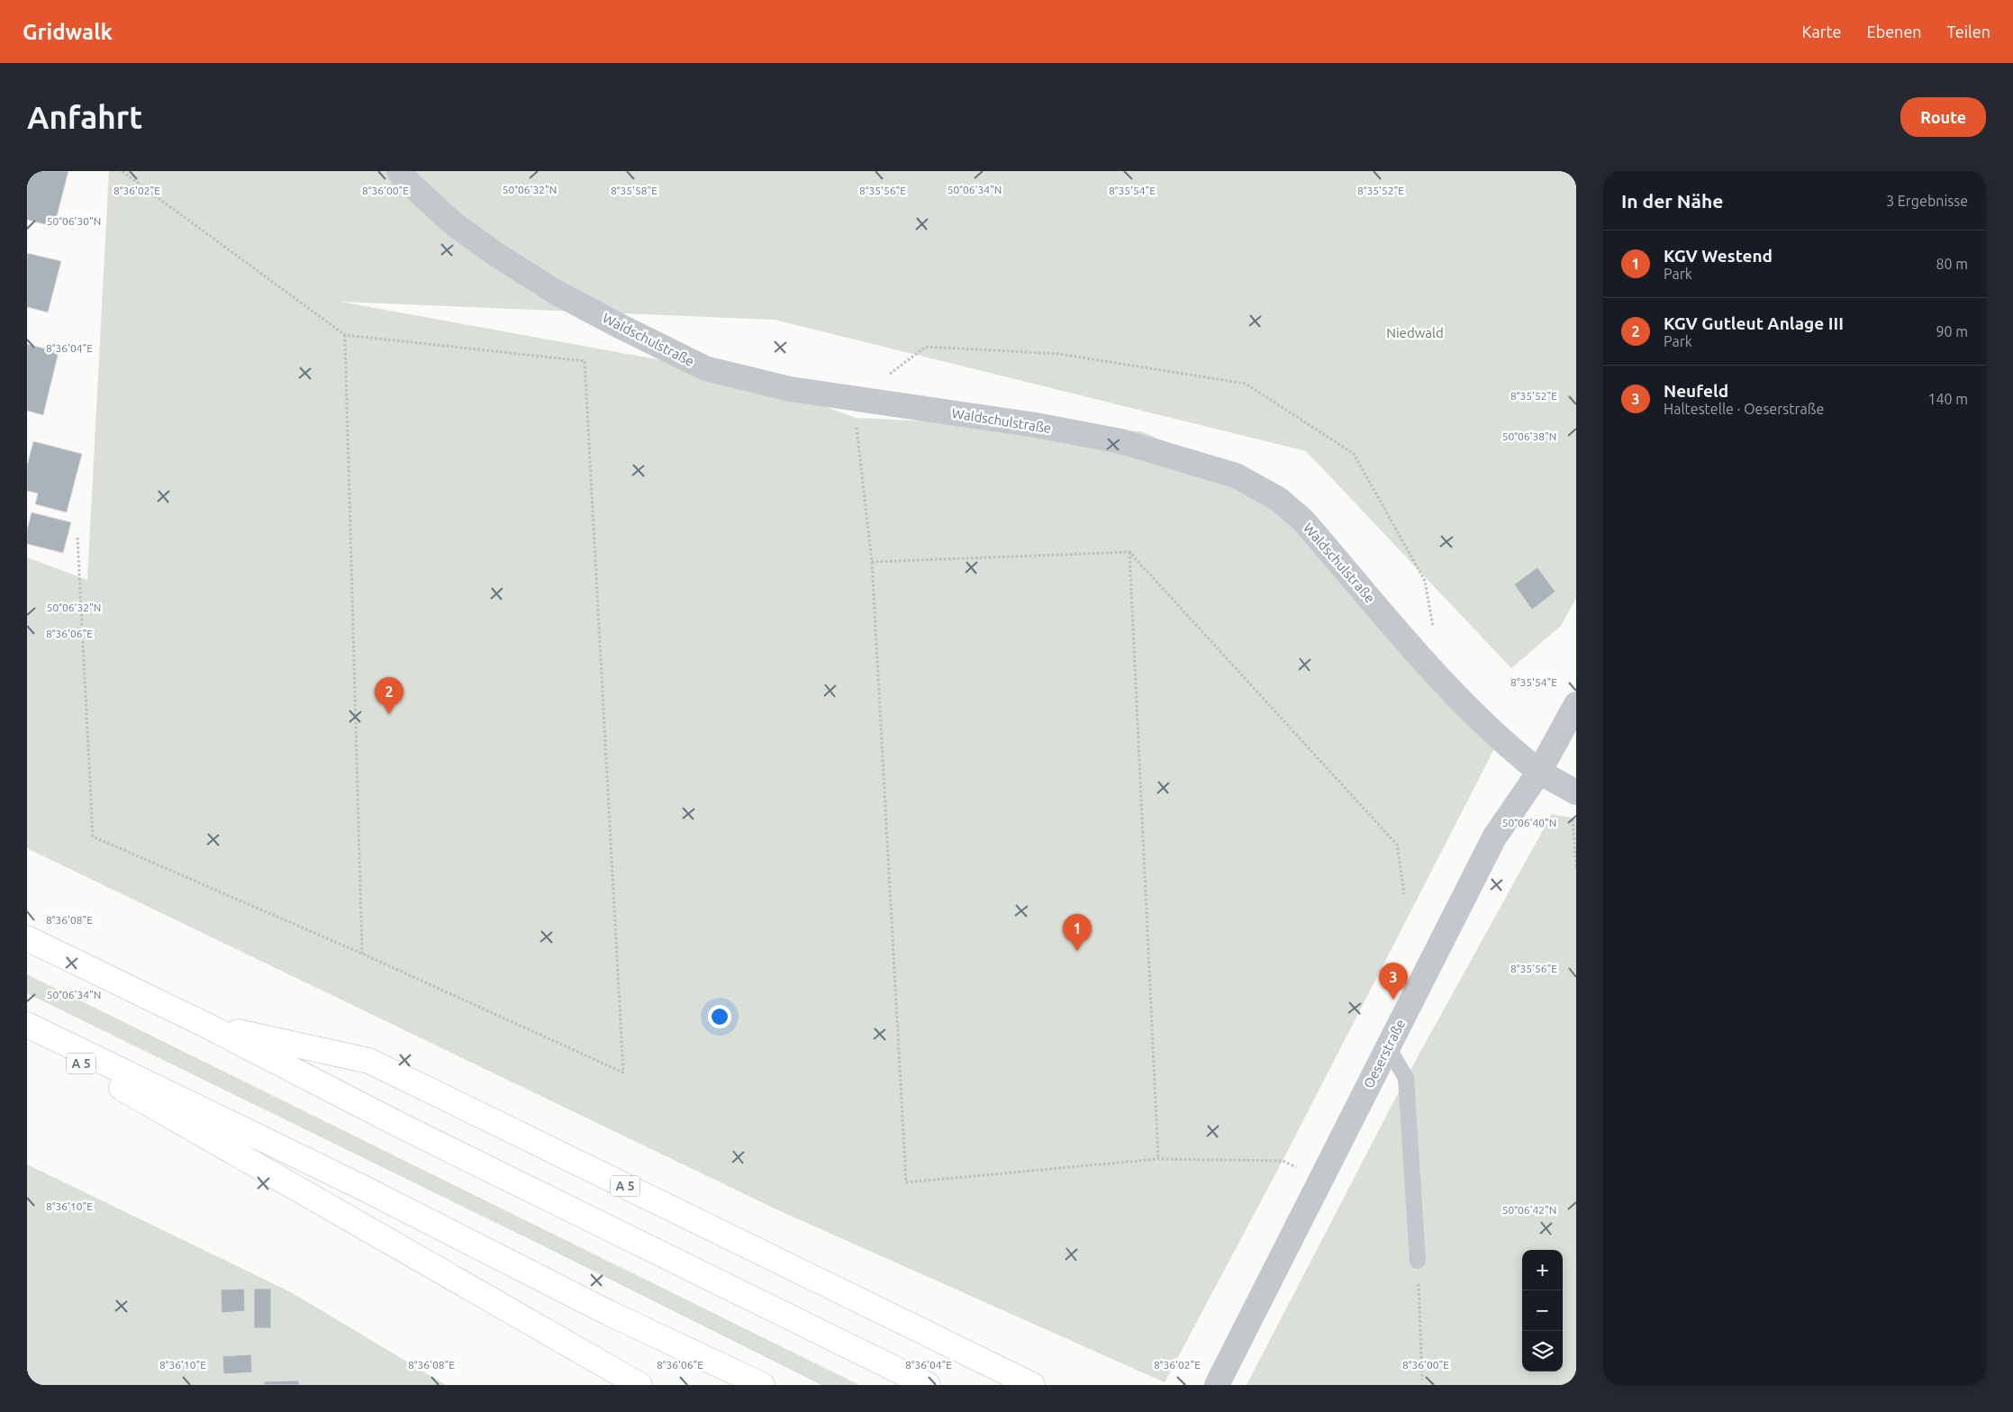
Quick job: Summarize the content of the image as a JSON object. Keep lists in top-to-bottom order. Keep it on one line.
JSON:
{"streets":{"highway":["A 5"],"street":["Waldschulstraße","Oeserstraße"]},"crossings":[["Waldschulstraße","Oeserstraße"]],"parks":["Niedwald"],"page":{"header":"Gridwalk","nav":["Karte","Ebenen","Teilen"],"buttons":"Route","title":"Anfahrt","heading":["In der Nähe","3 Ergebnisse"],"list":[{"mark":"1","name":"KGV Westend","note":"Park","value":"80 m"},{"mark":"2","name":"KGV Gutleut Anlage III","note":"Park","value":"90 m"},{"mark":"3","name":"Neufeld","note":"Haltestelle · Oeserstraße","value":"140 m"}],"pins":["2","1","3"],"map_buttons":["+","−"]},"coordinates":["50°06'32\"N","50°06'34\"N","8°36'02\"E","8°36'00\"E","8°35'58\"E","8°35'56\"E","8°35'54\"E","8°35'52\"E","50°06'30\"N","8°36'04\"E","50°06'38\"N","8°36'06\"E","50°06'40\"N","8°36'08\"E","8°36'10\"E","50°06'42\"N"]}
